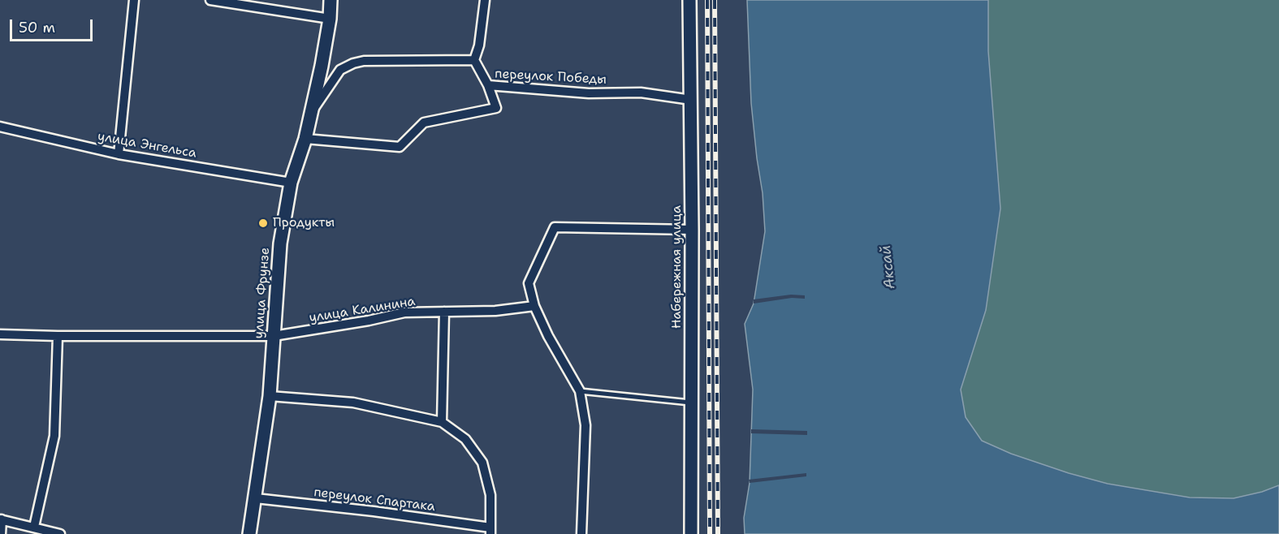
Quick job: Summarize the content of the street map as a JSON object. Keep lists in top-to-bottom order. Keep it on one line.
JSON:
{"streets":{"street":["переулок Победы","улица Энгельса","Набережная улица","улица Фрунзе","улица Калинина","переулок Спартака"]},"crossings":[["переулок Победы","Набережная улица"],["переулок Победы","улица Фрунзе"],["улица Энгельса","улица Фрунзе"],["улица Фрунзе","улица Калинина"],["улица Фрунзе","переулок Спартака"]],"water":["Аксай"],"places":["Продукты"],"scale_bar":"50 m"}
